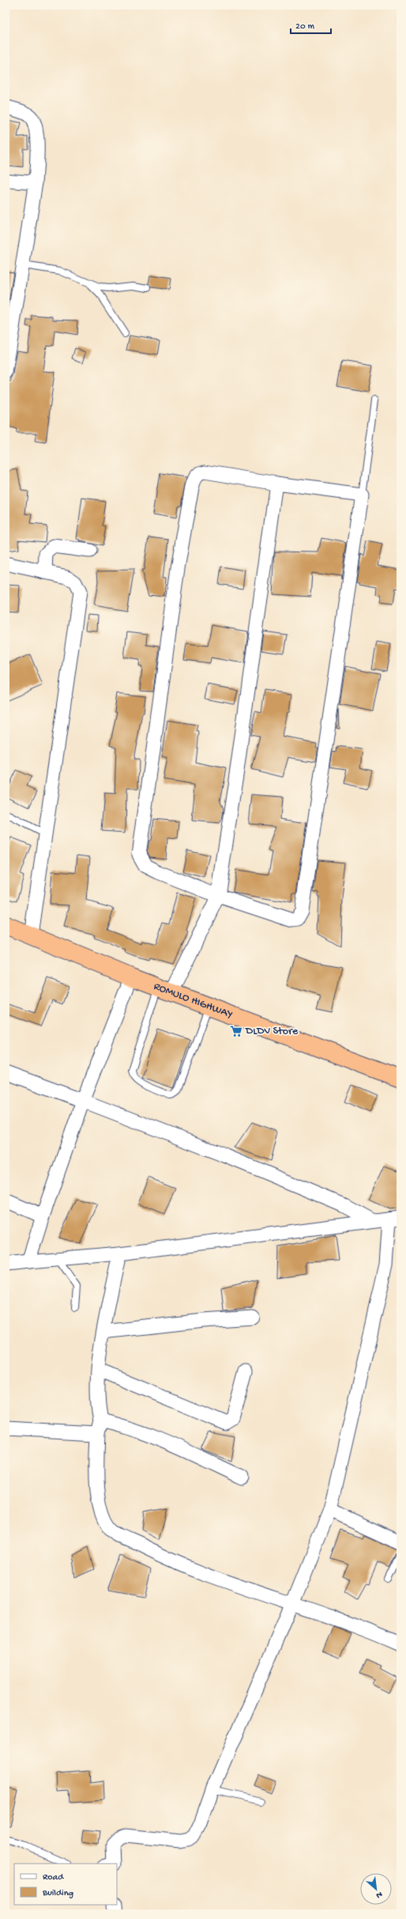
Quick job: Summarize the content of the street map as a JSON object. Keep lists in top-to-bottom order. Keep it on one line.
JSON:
{"streets":{"highway":["ROMULO HIGHWAY"]},"places":{"supermarket":["DLDV Store"]},"legend":["Road","Building"],"scale_bar":"20 m","north":"bottom right"}
